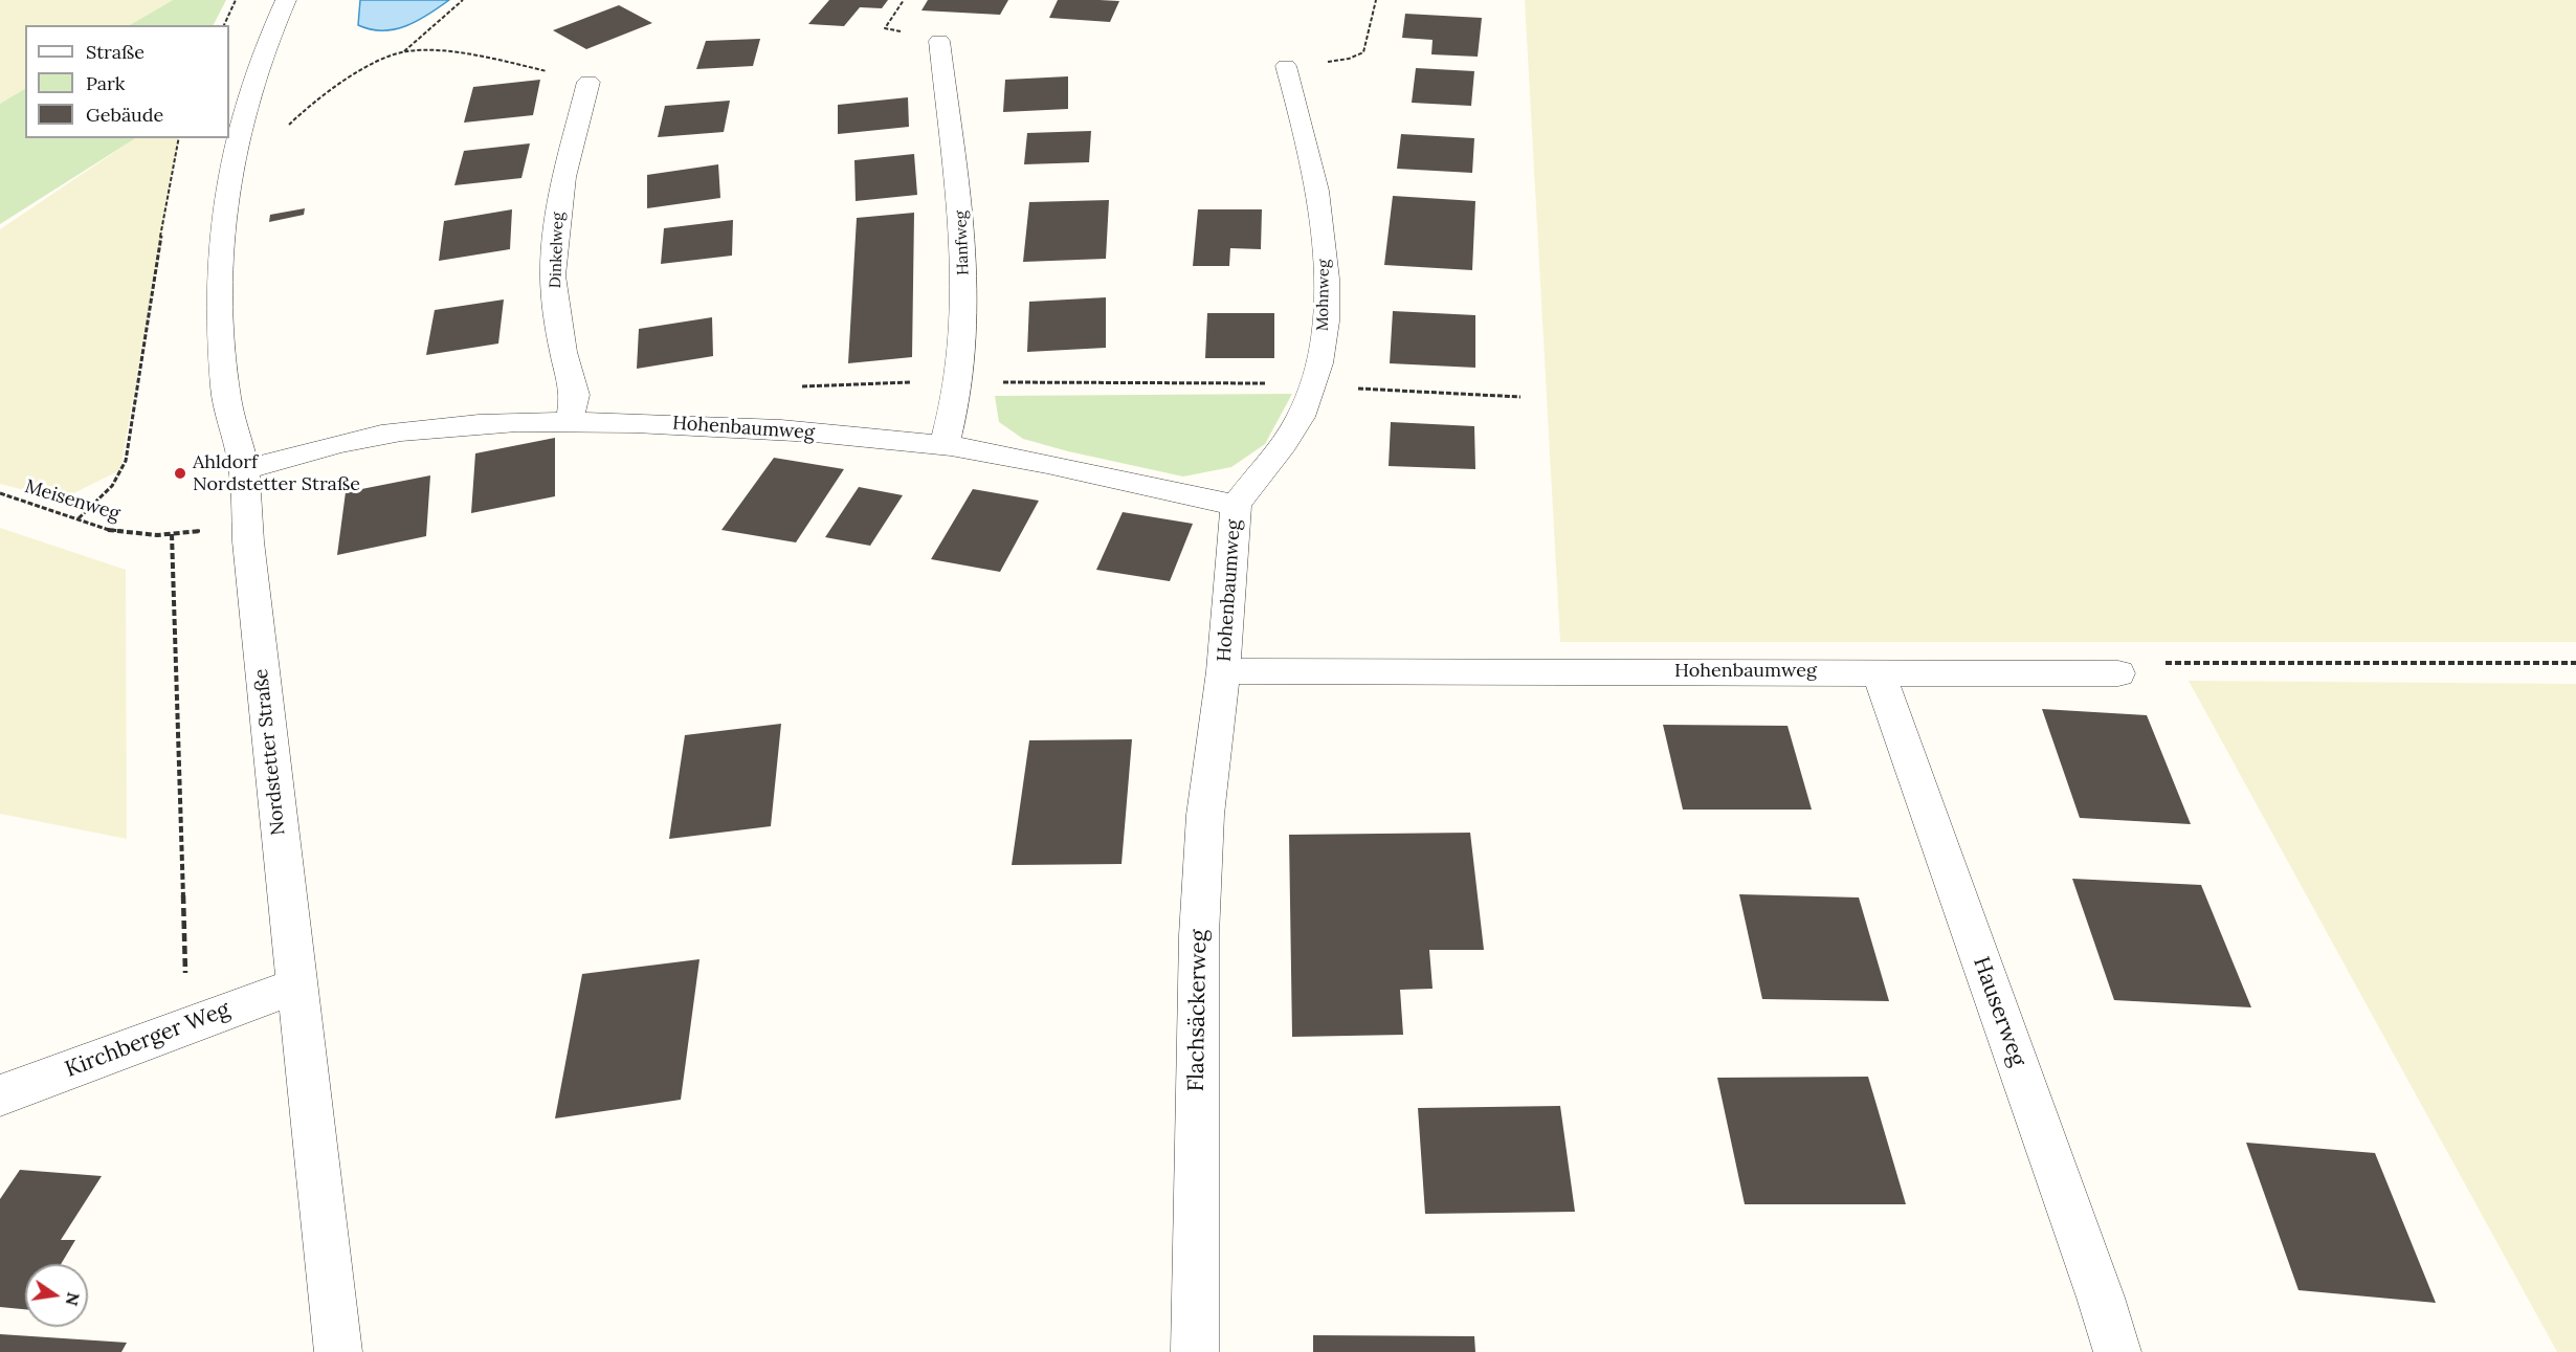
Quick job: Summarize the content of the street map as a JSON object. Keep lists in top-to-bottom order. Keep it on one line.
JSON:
{"streets":{"street":["Hanfweg","Dinkelweg","Mohnweg","Hohenbaumweg","Nordstetter Straße","Flachsäckerweg","Hauserweg","Kirchberger Weg"],"path":["Meisenweg"]},"crossings":[["Hanfweg","Hohenbaumweg"],["Dinkelweg","Hohenbaumweg"],["Mohnweg","Hohenbaumweg"],["Hohenbaumweg","Nordstetter Straße"],["Hohenbaumweg","Flachsäckerweg"],["Hohenbaumweg","Hauserweg"],["Meisenweg","Nordstetter Straße"],["Nordstetter Straße","Kirchberger Weg"]],"places":["Ahldorf Nordstetter Straße"],"legend":["Straße","Park","Gebäude"],"north":"right"}
